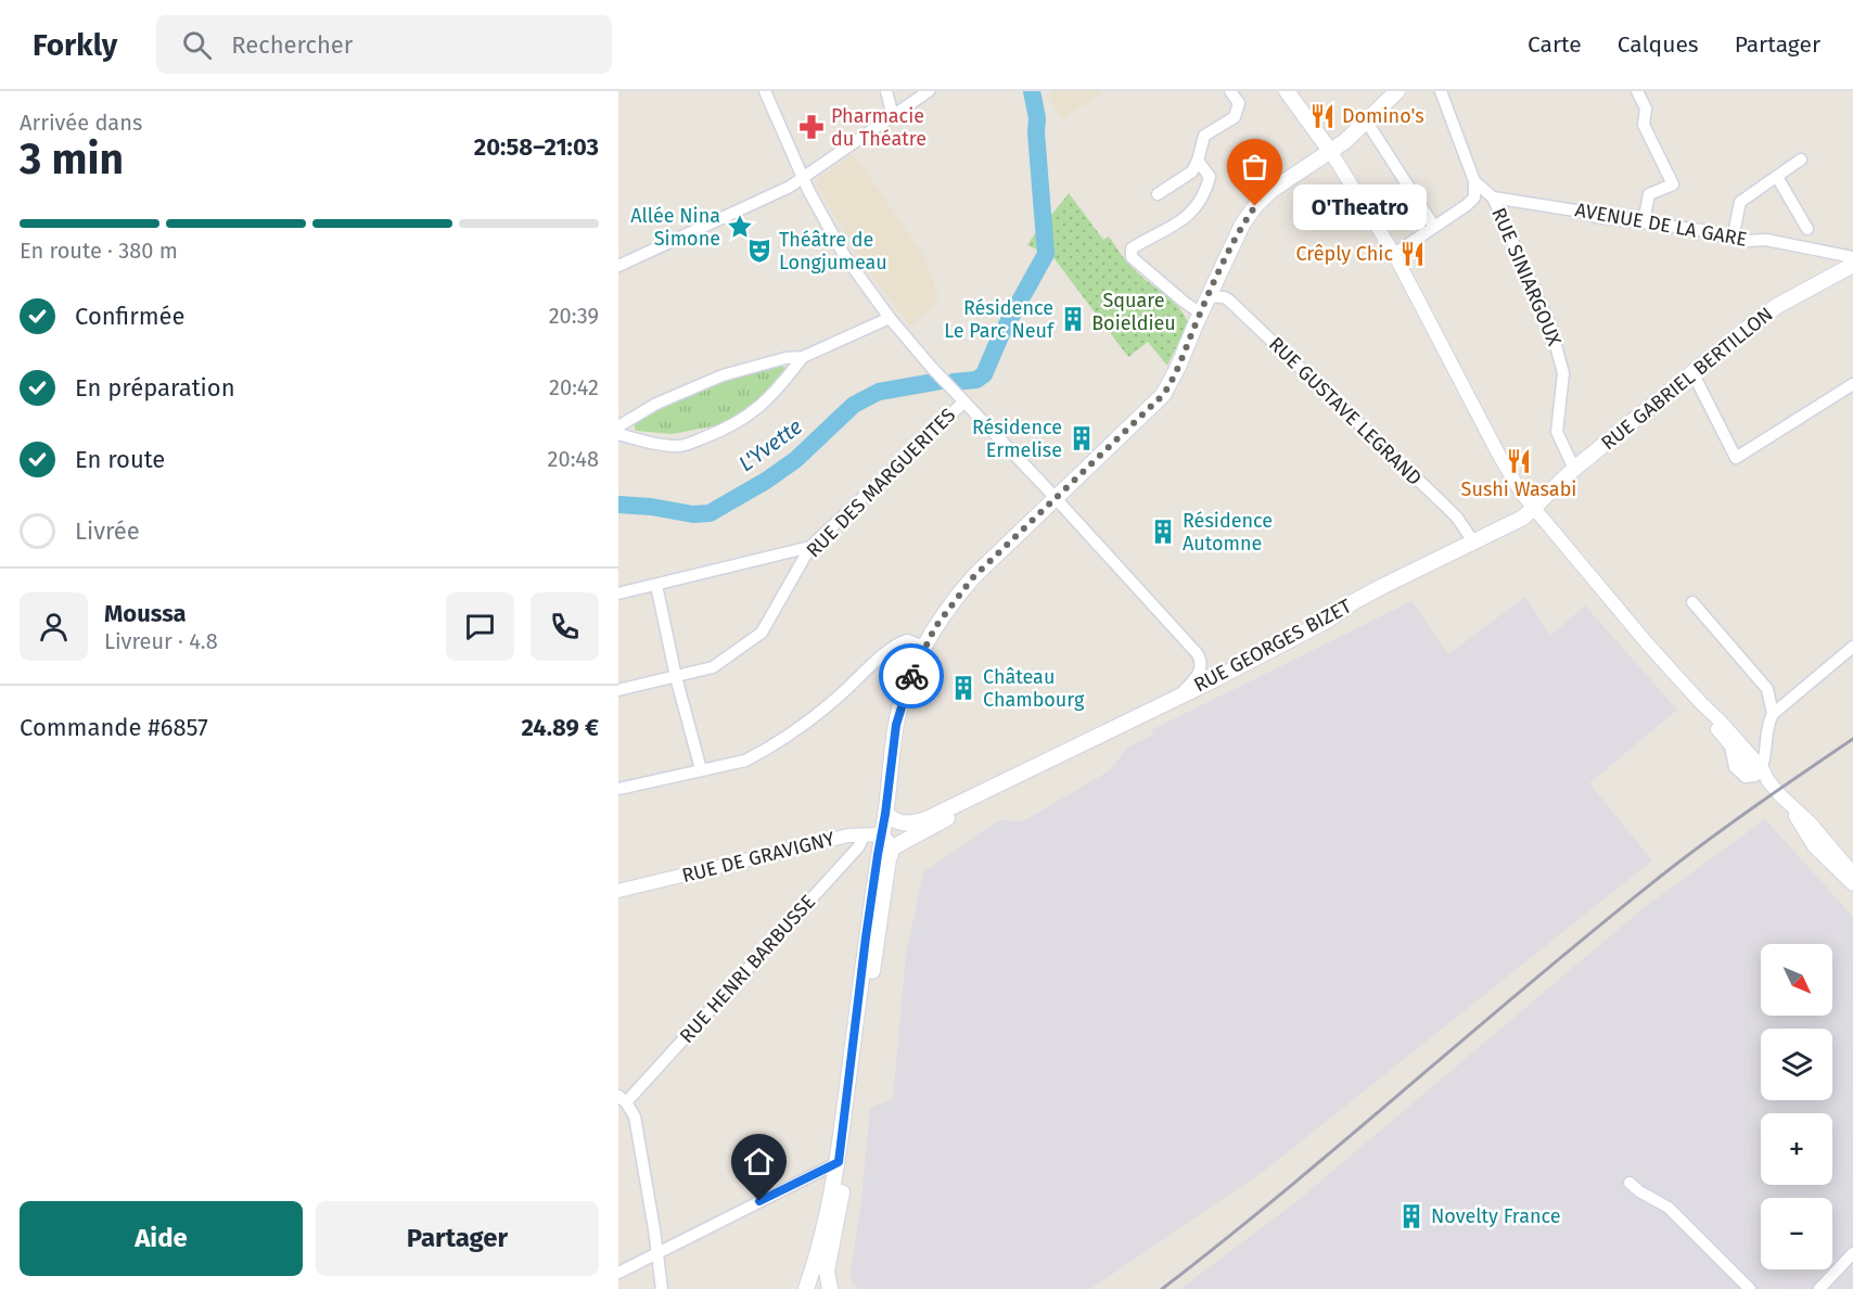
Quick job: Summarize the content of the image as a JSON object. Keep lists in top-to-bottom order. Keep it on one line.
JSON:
{"streets":{"main road":["RUE GABRIEL BERTILLON","RUE GEORGES BIZET"],"street":["AVENUE DE LA GARE","RUE SINIARGOUX","RUE GUSTAVE LEGRAND","RUE DES MARGUERITES","RUE DE GRAVIGNY","RUE HENRI BARBUSSE"]},"crossings":[["AVENUE DE LA GARE","RUE SINIARGOUX"],["RUE SINIARGOUX","RUE GABRIEL BERTILLON"],["RUE GABRIEL BERTILLON","RUE GEORGES BIZET"],["RUE GUSTAVE LEGRAND","RUE GEORGES BIZET"],["RUE DE GRAVIGNY","RUE HENRI BARBUSSE"]],"water":["L'Yvette"],"parks":["Square Boieldieu"],"places":{"restaurant":["Domino's","Crêply Chic","Sushi Wasabi"],"pharmacy":["Pharmacie du Théatre"],"other":["O'Theatro"],"place":["Allée Nina Simone"],"theatre":["Théâtre de Longjumeau"],"building":["Résidence Le Parc Neuf","Résidence Ermelise","Résidence Automne","Château Chambourg","Novelty France"]},"north":"bottom right","page":{"header":"Forkly","search":"Rechercher","nav":["Carte","Calques","Partager"],"heading":["3 min","Arrivée dans","20:58–21:03"],"panel":["Moussa","Livreur · 4.8","Commande #6857","24.89 €"],"bubble":"O'Theatro","bar":"En route · 380 m","list":[["Confirmée","20:39"],["En préparation","20:42"],["En route","20:48"],"Livrée"],"map_buttons":["+","−"],"buttons":["Aide","Partager"]}}
